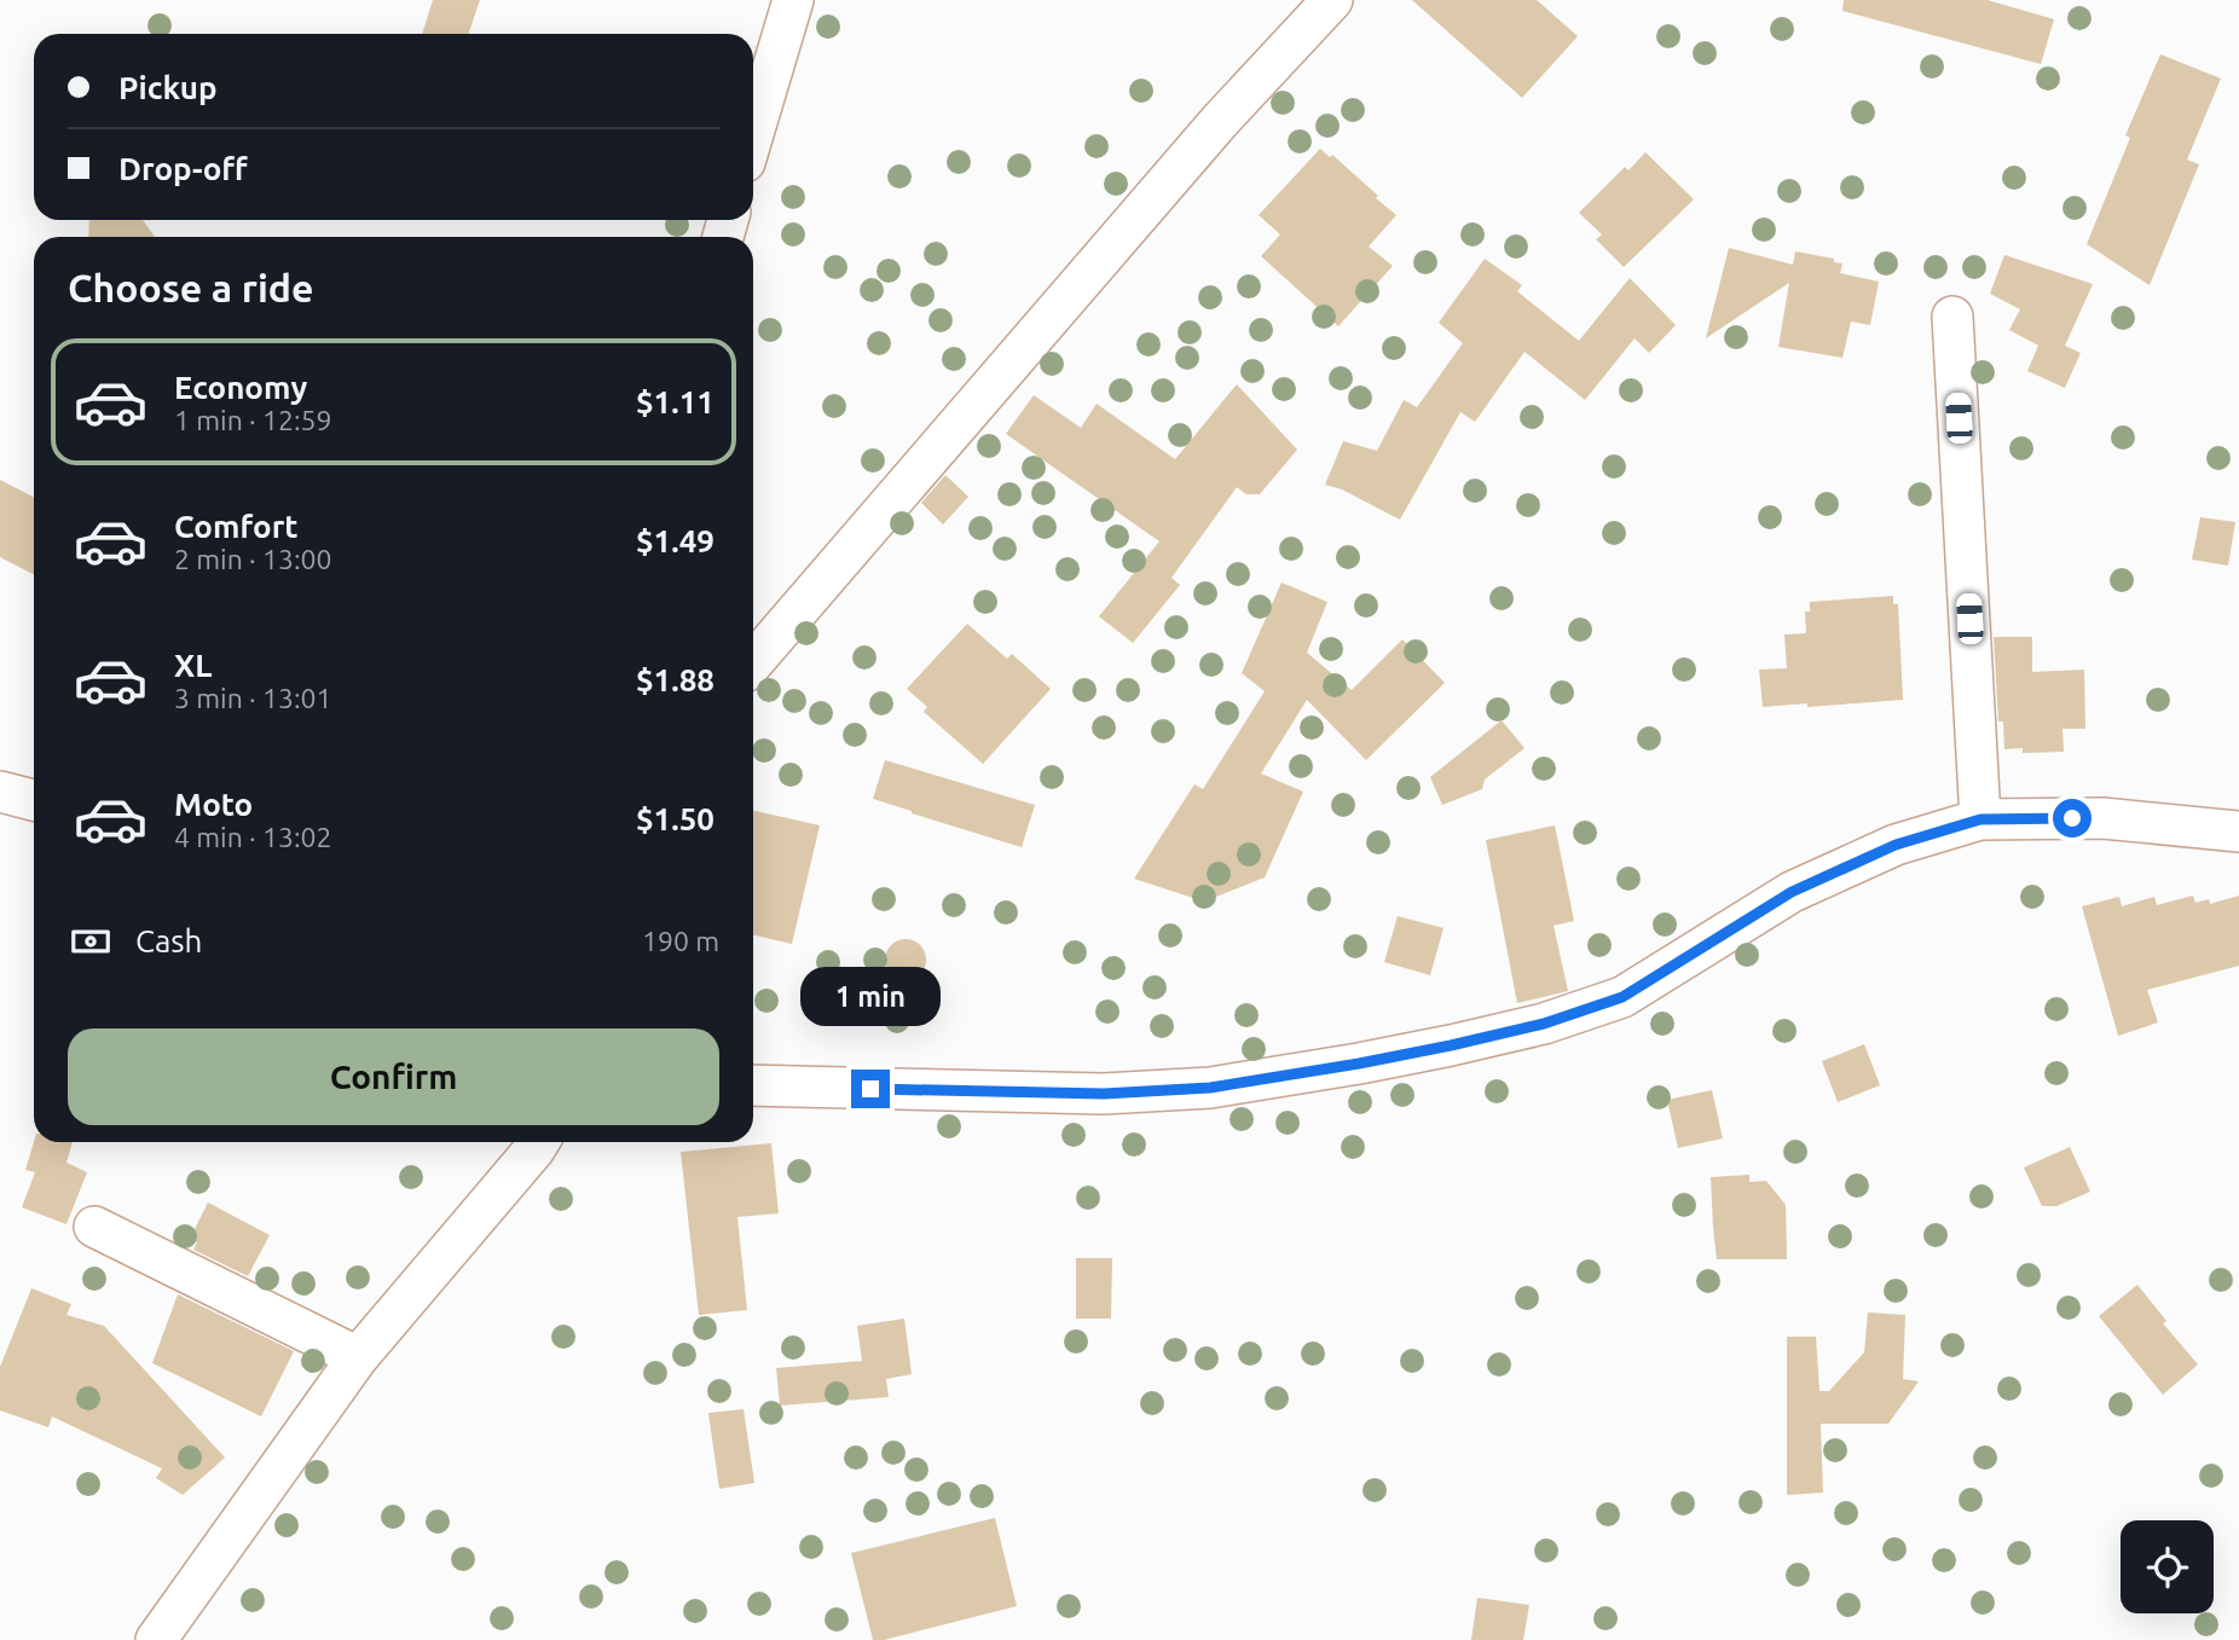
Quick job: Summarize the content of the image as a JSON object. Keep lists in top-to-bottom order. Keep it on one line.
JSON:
{"page":{"banner":["Pickup","Drop-off"],"heading":"Choose a ride","list":[{"name":"Economy","note":"1 min · 12:59","value":"$1.11"},{"name":"Comfort","note":"2 min · 13:00","value":"$1.49"},{"name":"XL","note":"3 min · 13:01","value":"$1.88"},{"name":"Moto","note":"4 min · 13:02","value":"$1.50"}],"pay":["Cash","190 m"],"bubble":"1 min","buttons":"Confirm"}}
